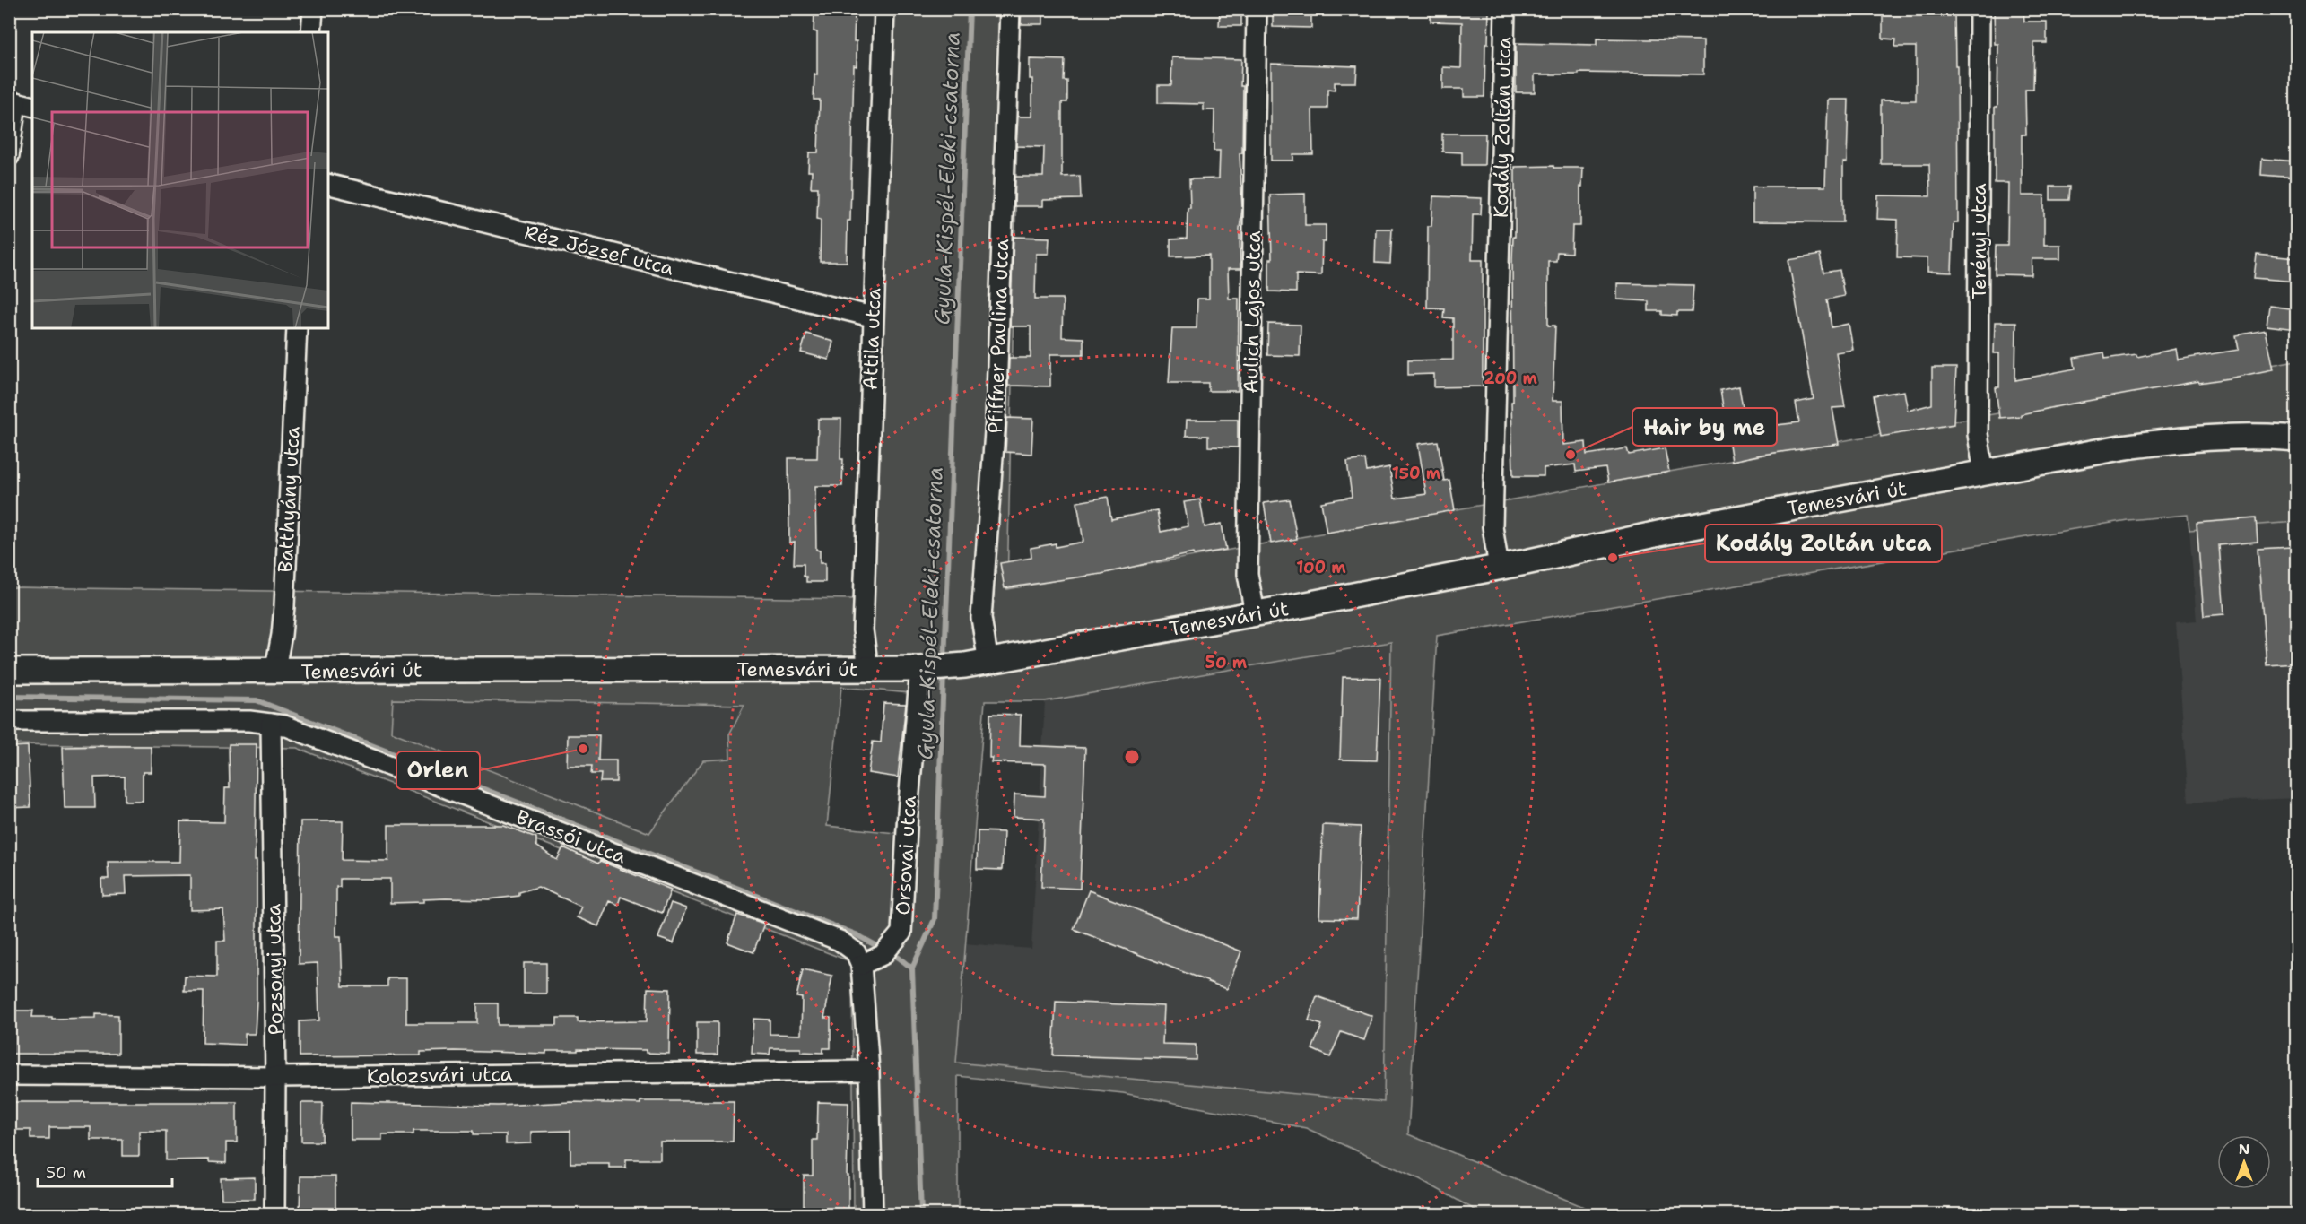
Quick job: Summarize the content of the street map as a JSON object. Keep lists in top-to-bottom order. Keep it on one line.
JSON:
{"streets":{"street":["Kodály Zoltán utca","Terényi utca","Réz József utca","Aulich Lajos utca","Pfiffner Paulina utca","Attila utca","Temesvári út","Batthyány utca","Brassói utca","Orsovai utca","Pozsonyi utca","Kolozsvári utca"]},"crossings":[["Kodály Zoltán utca","Temesvári út"],["Terényi utca","Temesvári út"],["Réz József utca","Attila utca"],["Aulich Lajos utca","Temesvári út"],["Pfiffner Paulina utca","Temesvári út"],["Attila utca","Temesvári út"],["Temesvári út","Batthyány utca"],["Temesvári út","Orsovai utca"],["Brassói utca","Orsovai utca"],["Brassói utca","Pozsonyi utca"],["Pozsonyi utca","Kolozsvári utca"]],"water":["Gyula-Kispél-Eleki-csatorna"],"places":["Hair by me","Kodály Zoltán utca","Orlen"],"scale_bar":"50 m","north":"top","rings":["200 m","150 m","100 m","50 m"]}
